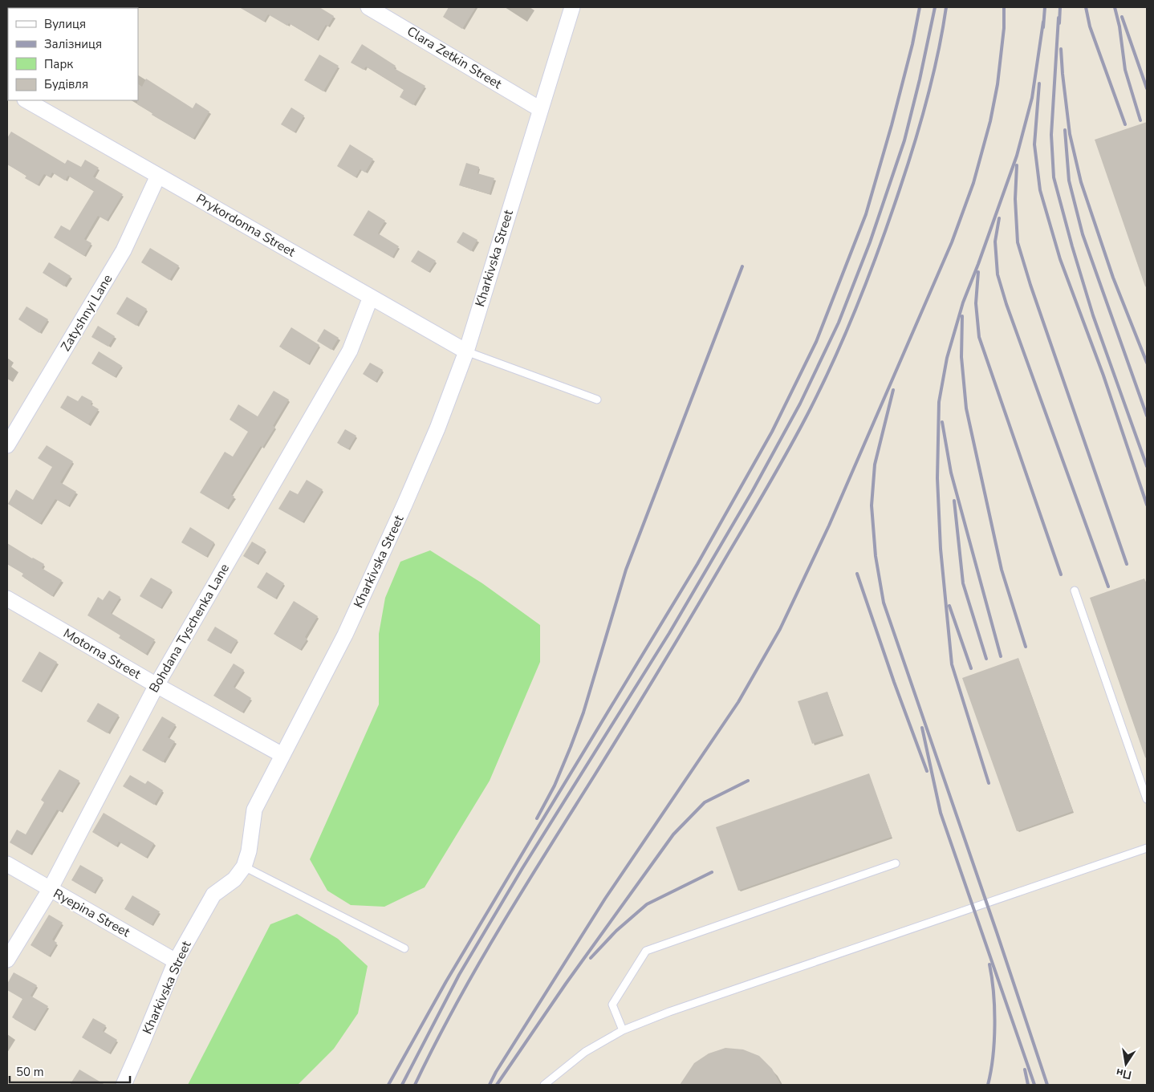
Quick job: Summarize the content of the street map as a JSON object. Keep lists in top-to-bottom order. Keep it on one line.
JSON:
{"streets":{"street":["Clara Zetkin Street","Prykordonna Street","Kharkivska Street","Zatyshnyi Lane","Bohdana Tyschenka Lane","Motorna Street","Ryepina Street"]},"crossings":[["Clara Zetkin Street","Kharkivska Street"],["Prykordonna Street","Kharkivska Street"],["Prykordonna Street","Zatyshnyi Lane"],["Prykordonna Street","Bohdana Tyschenka Lane"],["Kharkivska Street","Motorna Street"],["Kharkivska Street","Ryepina Street"],["Bohdana Tyschenka Lane","Motorna Street"],["Bohdana Tyschenka Lane","Ryepina Street"]],"legend":["Вулиця","Залізниця","Парк","Будівля"],"scale_bar":"50 m","north":"bottom"}
